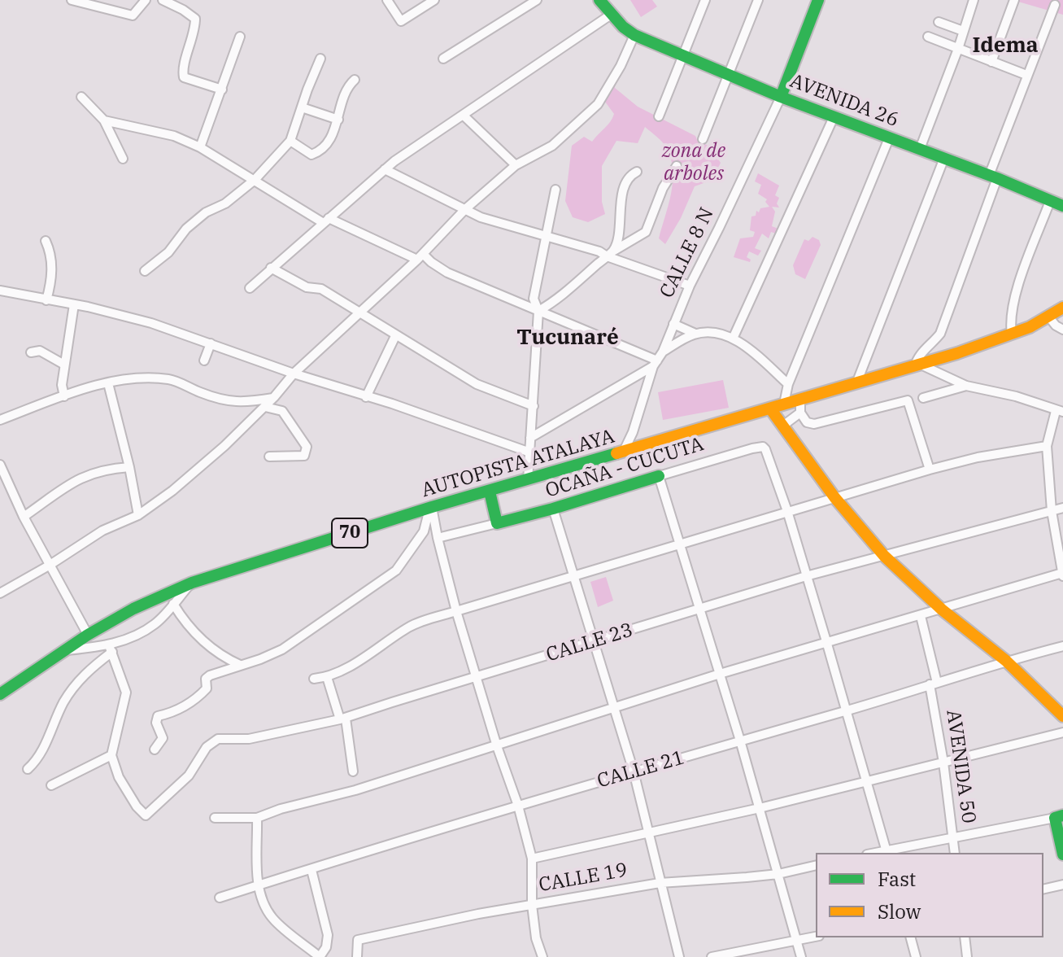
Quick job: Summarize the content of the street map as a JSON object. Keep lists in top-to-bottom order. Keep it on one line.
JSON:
{"streets":{"street":["AVENIDA 26","CALLE 8 N","AUTOPISTA ATALAYA","OCAÑA - CUCUTA","70","CALLE 23","AVENIDA 50","CALLE 21","CALLE 19"]},"crossings":[["AVENIDA 26","CALLE 8 N"],["CALLE 8 N","AUTOPISTA ATALAYA"],["AVENIDA 50","CALLE 21"]],"districts":["Idema","Tucunaré"],"parks":["zona de arboles"],"legend":["Fast","Slow"]}
